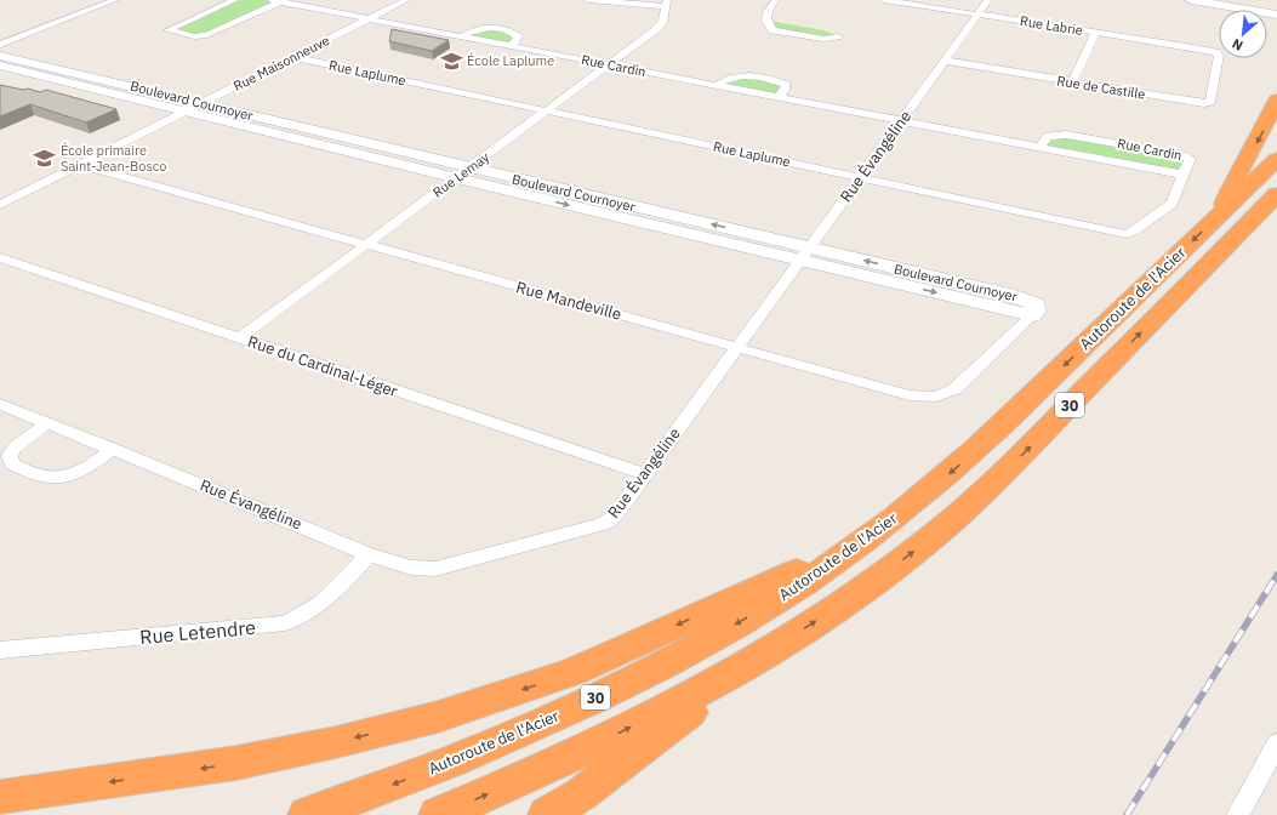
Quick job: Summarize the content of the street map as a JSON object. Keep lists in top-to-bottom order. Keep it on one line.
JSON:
{"streets":{"highway":["Autoroute de l'Acier","30"],"street":["Rue Labrie","Rue Maisonneuve","Rue Cardin","Rue Laplume","Rue de Castille","Boulevard Cournoyer","Rue Évangéline","Rue Lemay","Rue Mandeville","Rue du Cardinal-Léger","Rue Letendre"]},"crossings":[["Rue Labrie","Rue de Castille"],["Rue Labrie","Rue Évangéline"],["Rue Maisonneuve","Rue Cardin"],["Rue Maisonneuve","Rue Laplume"],["Rue Maisonneuve","Boulevard Cournoyer"],["Rue Maisonneuve","Rue Mandeville"],["Rue Cardin","Rue Laplume"],["Rue Cardin","Rue Évangéline"],["Rue Cardin","Rue Lemay"],["Rue Laplume","Rue Évangéline"],["Rue Laplume","Rue Lemay"],["Rue de Castille","Rue Évangéline"],["Boulevard Cournoyer","Rue Évangéline"],["Boulevard Cournoyer","Rue Lemay"],["Boulevard Cournoyer","Rue Mandeville"],["Rue Évangéline","Rue Mandeville"],["Rue Évangéline","Rue du Cardinal-Léger"],["Rue Évangéline","Rue Letendre"],["Rue Lemay","Rue Mandeville"],["Rue Lemay","Rue du Cardinal-Léger"]],"places":{"school or university":["École Laplume","École primaire Saint-Jean-Bosco"]},"north":"bottom left"}
